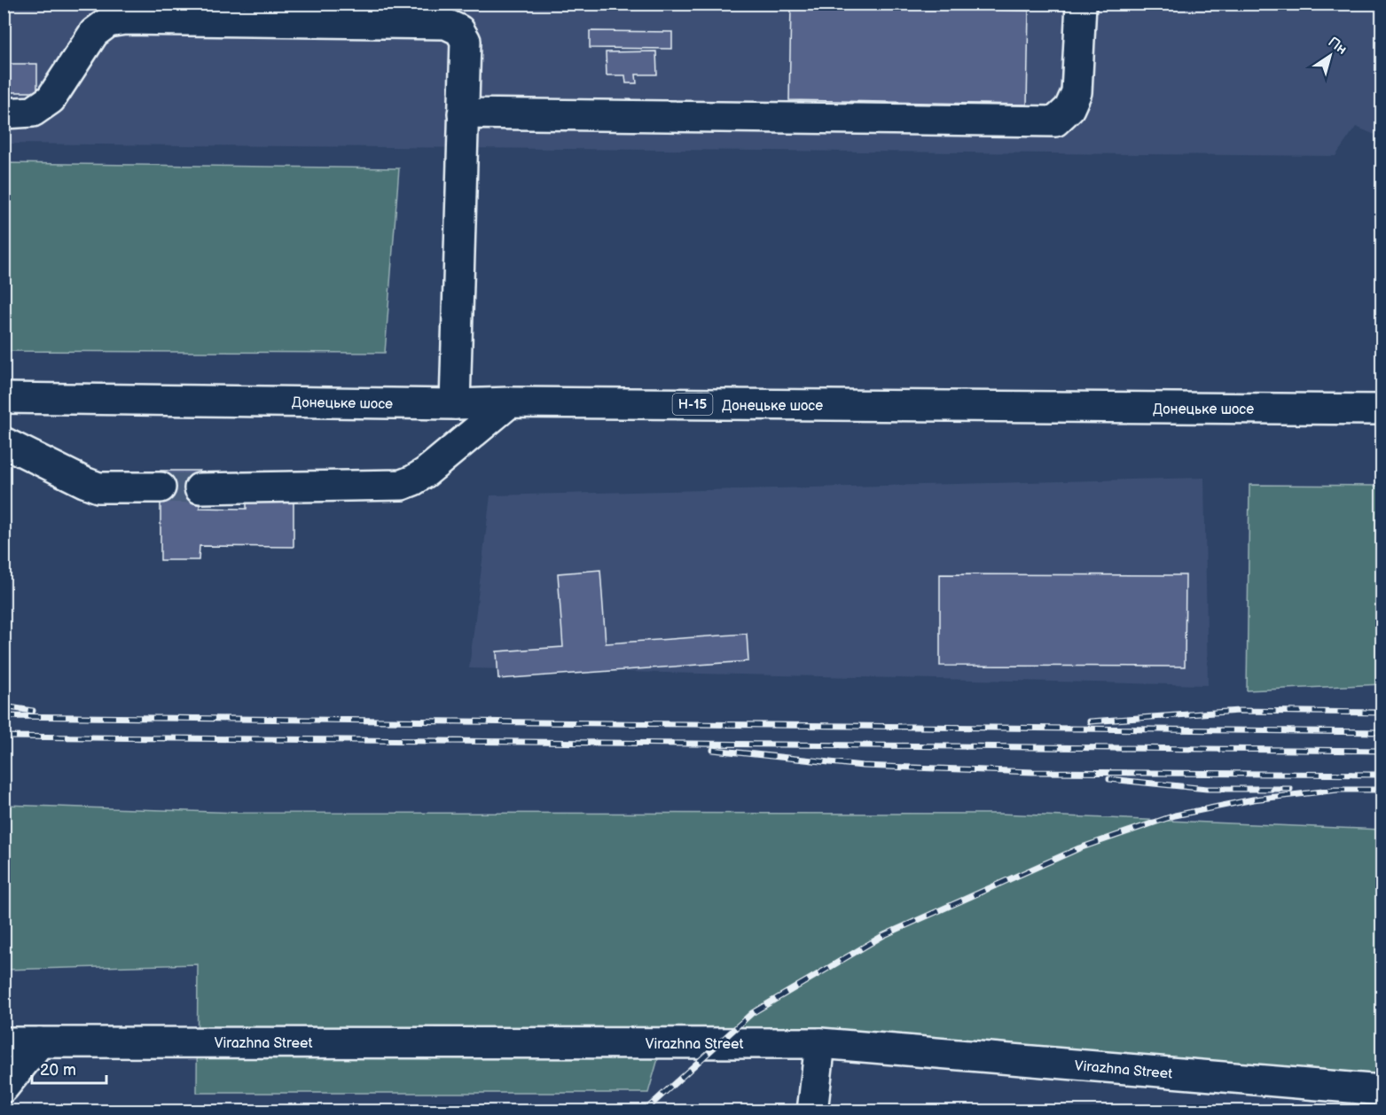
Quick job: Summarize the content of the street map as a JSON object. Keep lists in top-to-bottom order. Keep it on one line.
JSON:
{"streets":{"main road":["Донецьке шосе","Н-15","Virazhna Street"]},"scale_bar":"20 m","north":"top right"}
